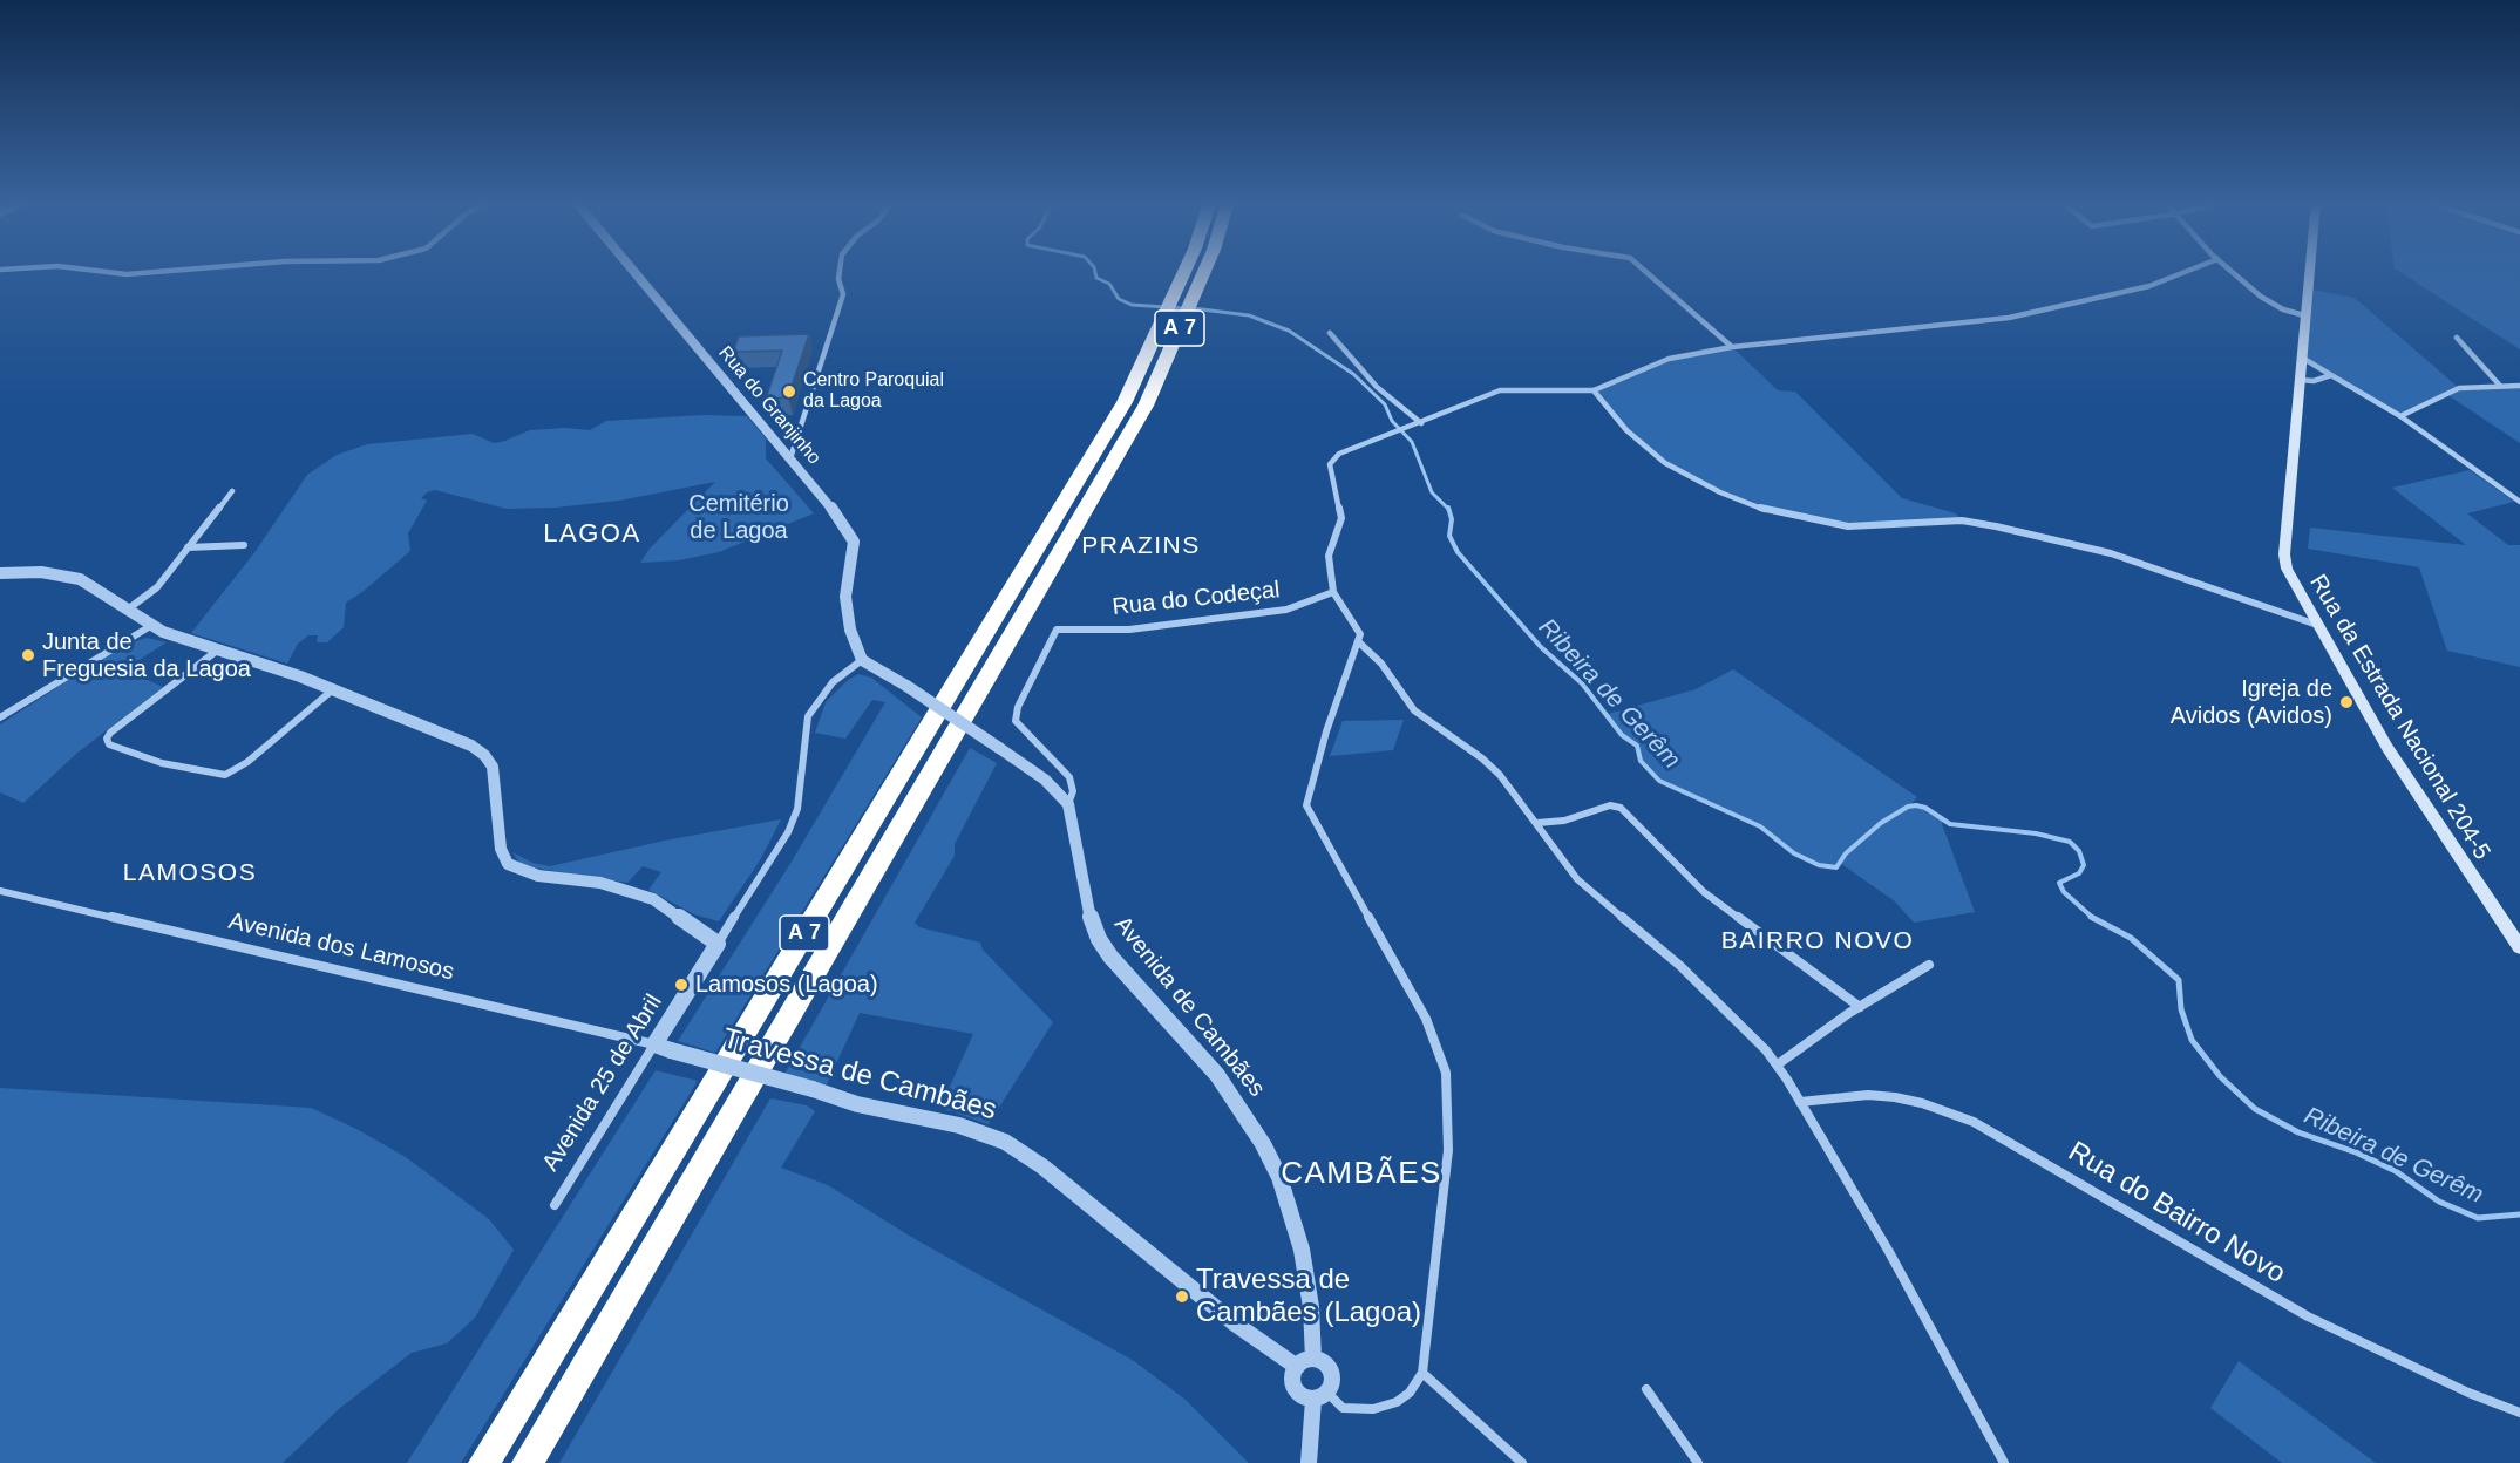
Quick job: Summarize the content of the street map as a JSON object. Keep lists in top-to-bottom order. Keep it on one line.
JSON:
{"streets":{"highway":["A 7"],"main road":["Rua da Estrada Nacional 204-5"],"street":["Rua do Granjinho","Rua do Codeçal","Avenida dos Lamosos","Avenida de Cambães","Travessa de Cambães","Avenida 25 de Abril","Rua do Bairro Novo"]},"crossings":[["Rua do Granjinho","Avenida 25 de Abril"],["Rua do Codeçal","Avenida de Cambães"],["Avenida dos Lamosos","Travessa de Cambães"],["Avenida dos Lamosos","Avenida 25 de Abril"],["Avenida de Cambães","Travessa de Cambães"]],"districts":["LAGOA","PRAZINS","LAMOSOS","BAIRRO NOVO","CAMBÃES"],"water":["Ribeira de Gerêm"],"parks":["Cemitério de Lagoa"],"places":["Centro Paroquial da Lagoa","Junta de Freguesia da Lagoa","Igreja de Avidos (Avidos)","Lamosos (Lagoa)","Travessa de Cambães (Lagoa)"]}
